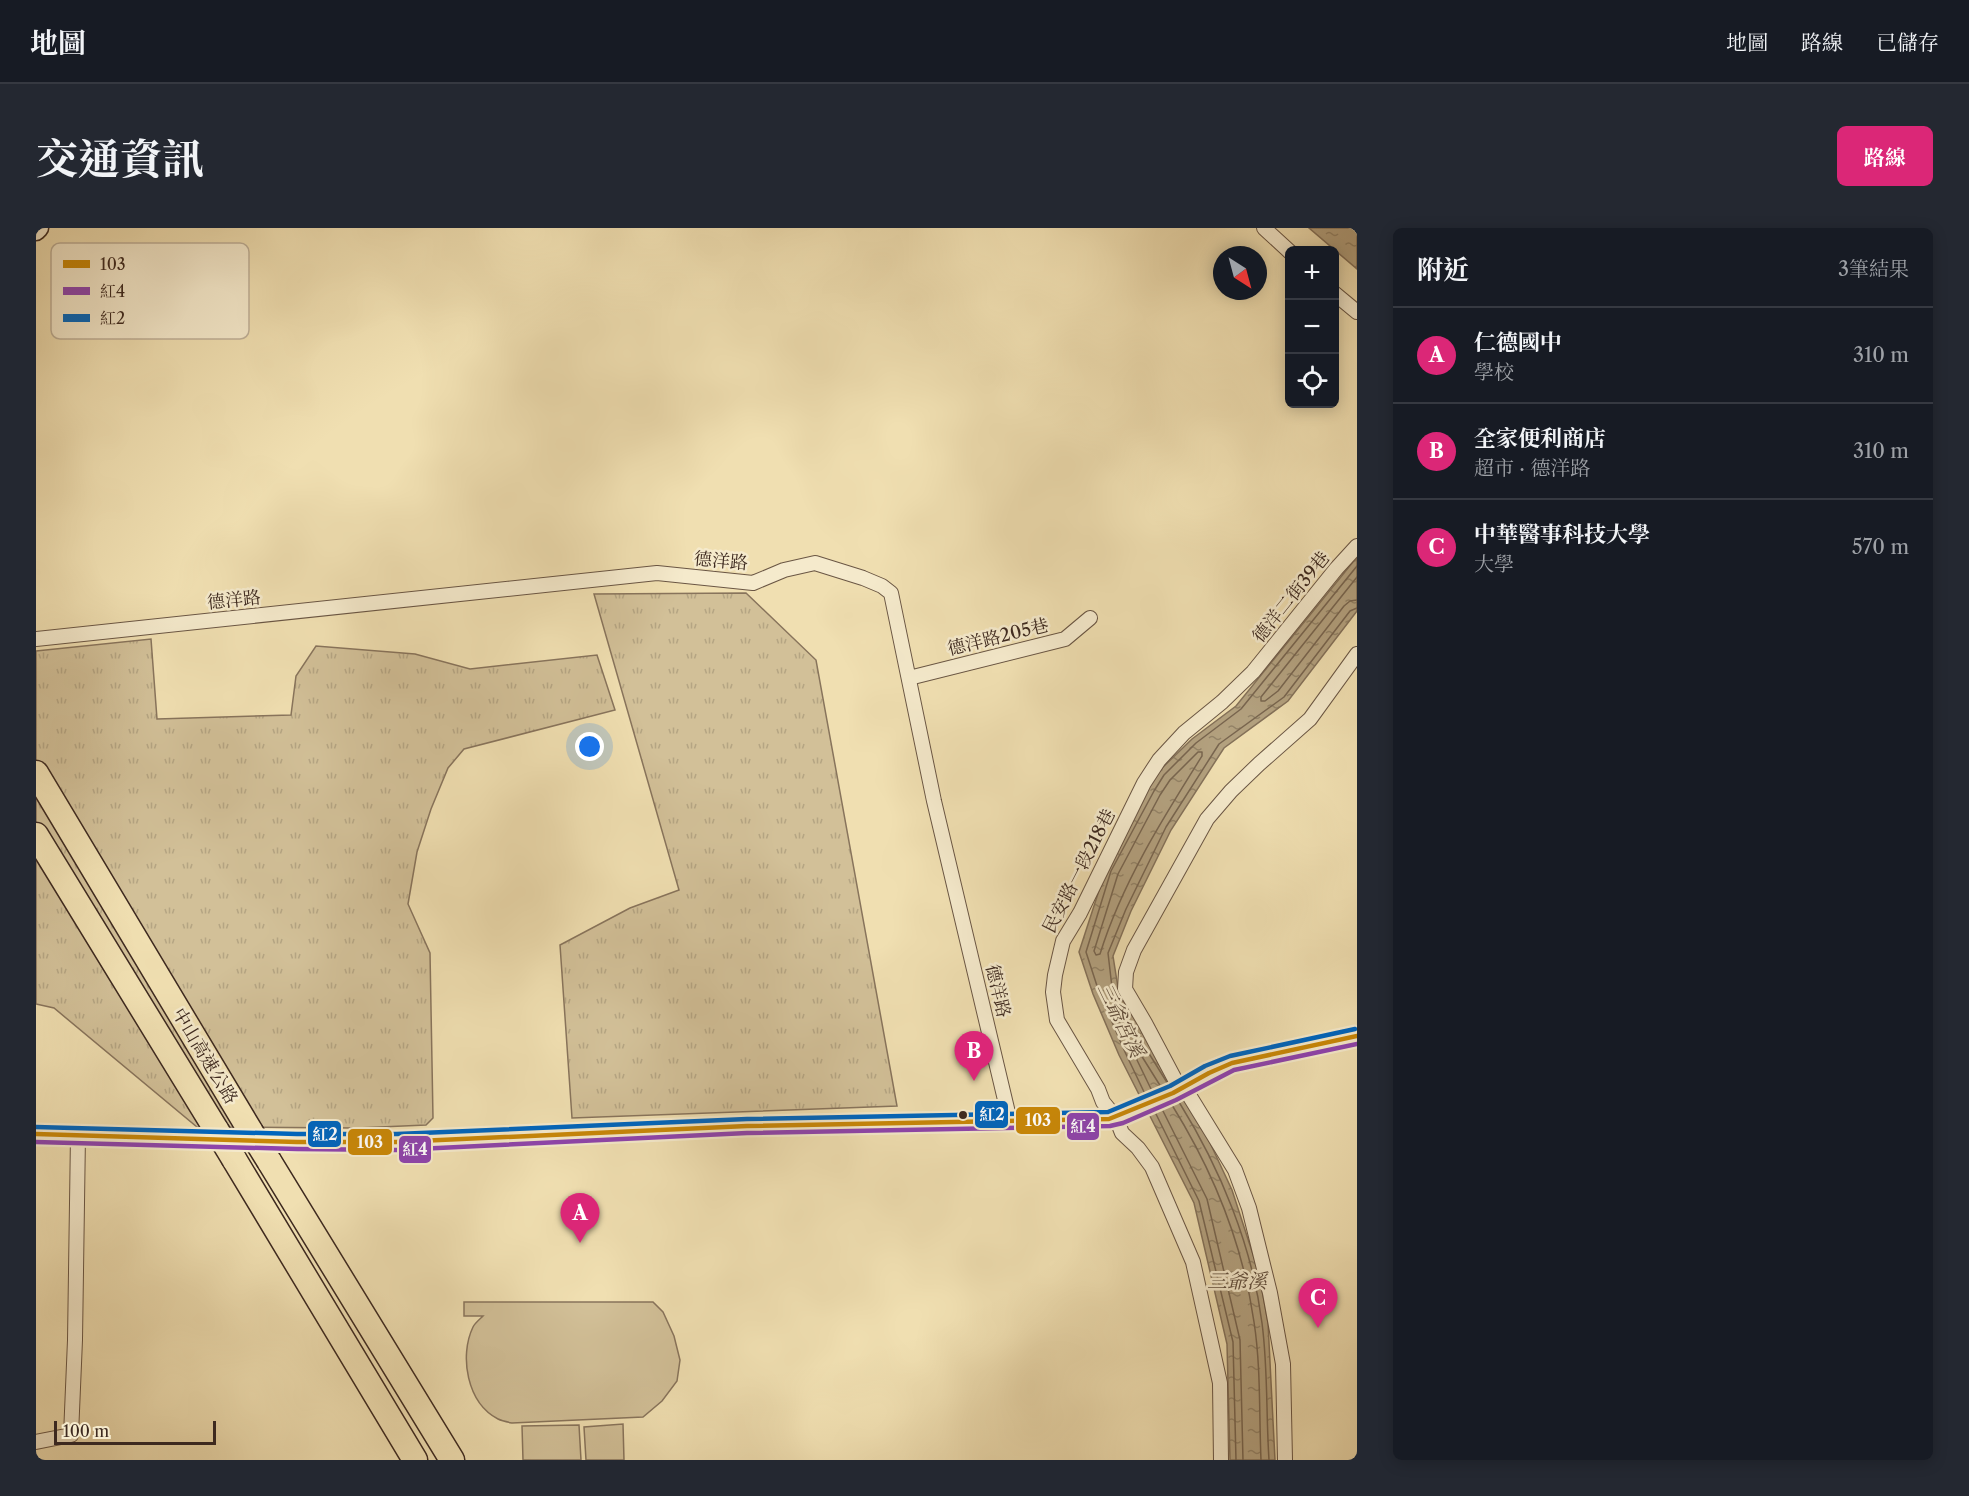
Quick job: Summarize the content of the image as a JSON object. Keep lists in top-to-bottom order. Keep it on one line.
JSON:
{"streets":{"highway":["中山高速公路"],"street":["德洋路","德洋二街39巷","德洋路205巷","民安路一段218巷"]},"crossings":[["德洋路","德洋路205巷"],["德洋二街39巷","民安路一段218巷"]],"water":["三爺宮溪","三爺溪"],"lines":["transit line 紅2","transit line 103","transit line 紅4"],"legend":["103","紅4","紅2"],"scale_bar":"100 m","north":"bottom right","page":{"header":"地圖","nav":["地圖","路線","已儲存"],"title":"交通資訊","buttons":"路線","heading":["附近","3筆結果"],"map_buttons":["+","−"],"list":[{"mark":"A","name":"仁德國中","note":"學校","value":"310 m"},{"mark":"B","name":"全家便利商店","note":"超市 · 德洋路","value":"310 m"},{"mark":"C","name":"中華醫事科技大學","note":"大學","value":"570 m"}],"pins":["B","A","C"],"scale":"100 m"}}
